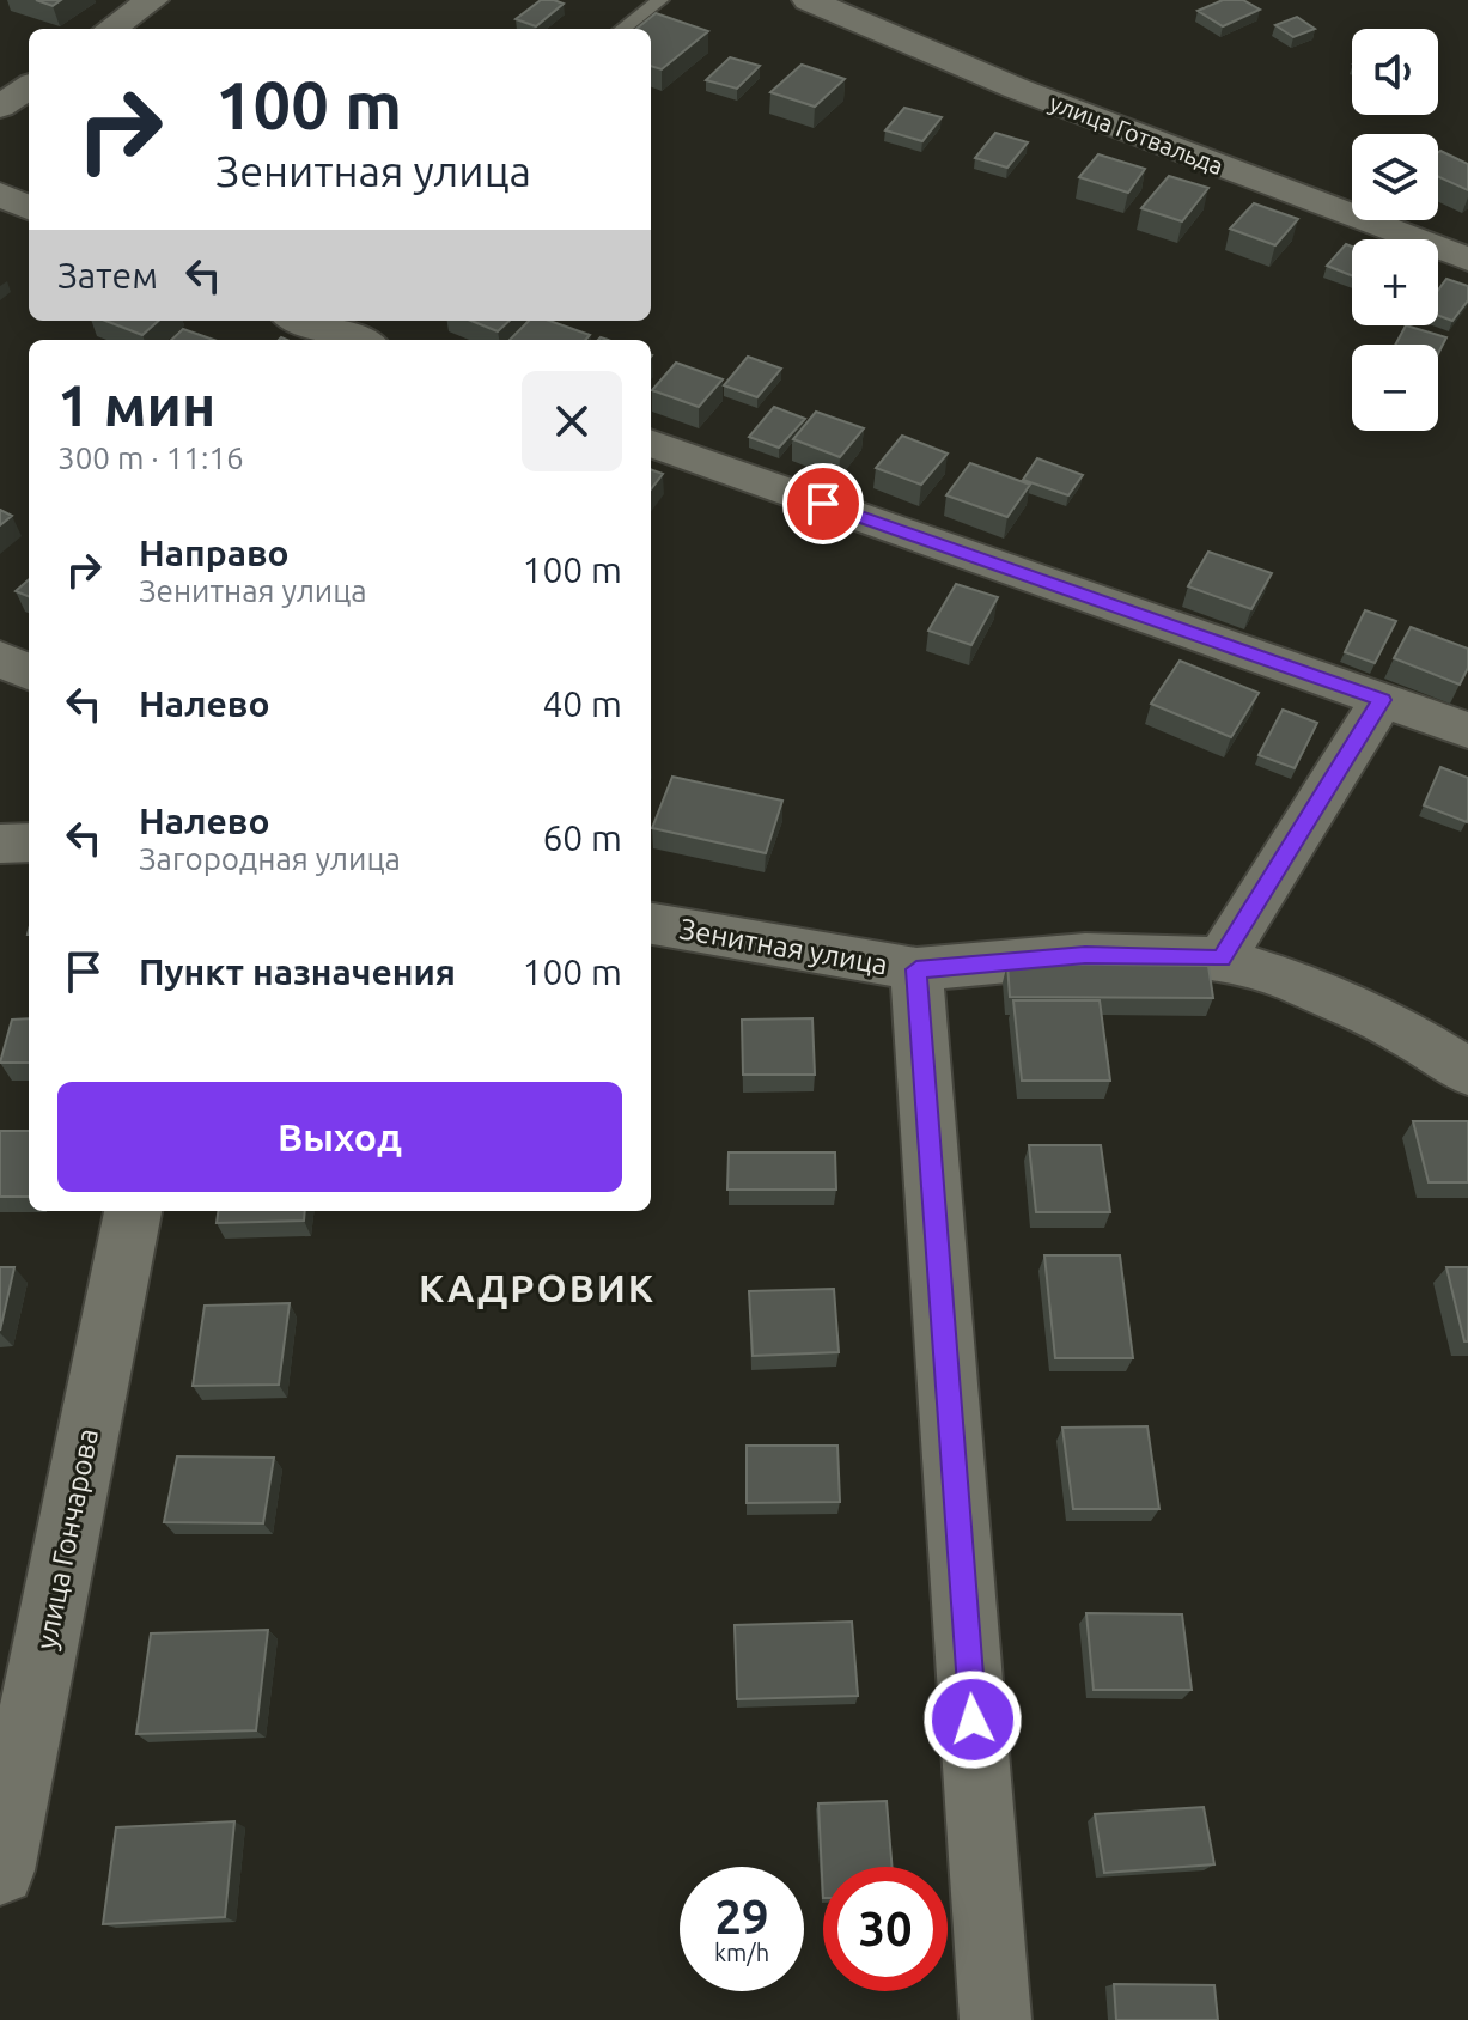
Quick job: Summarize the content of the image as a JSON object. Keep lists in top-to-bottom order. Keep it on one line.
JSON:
{"streets":{"street":["улица Готвальда","Зенитная улица","улица Гончарова"]},"districts":["КАДРОВИК"],"page":{"map_buttons":["+","−"],"turn":["100 m","Зенитная улица"],"then":"Затем","heading":["1 мин","300 m · 11:16"],"list":[{"name":"Направо","note":"Зенитная улица","value":"100 m"},{"name":"Налево","value":"40 m"},{"name":"Налево","note":"Загородная улица","value":"60 m"},{"name":"Пункт назначения","value":"100 m"}],"buttons":"Выход","speed":"29 km/h","limit":"30"}}
